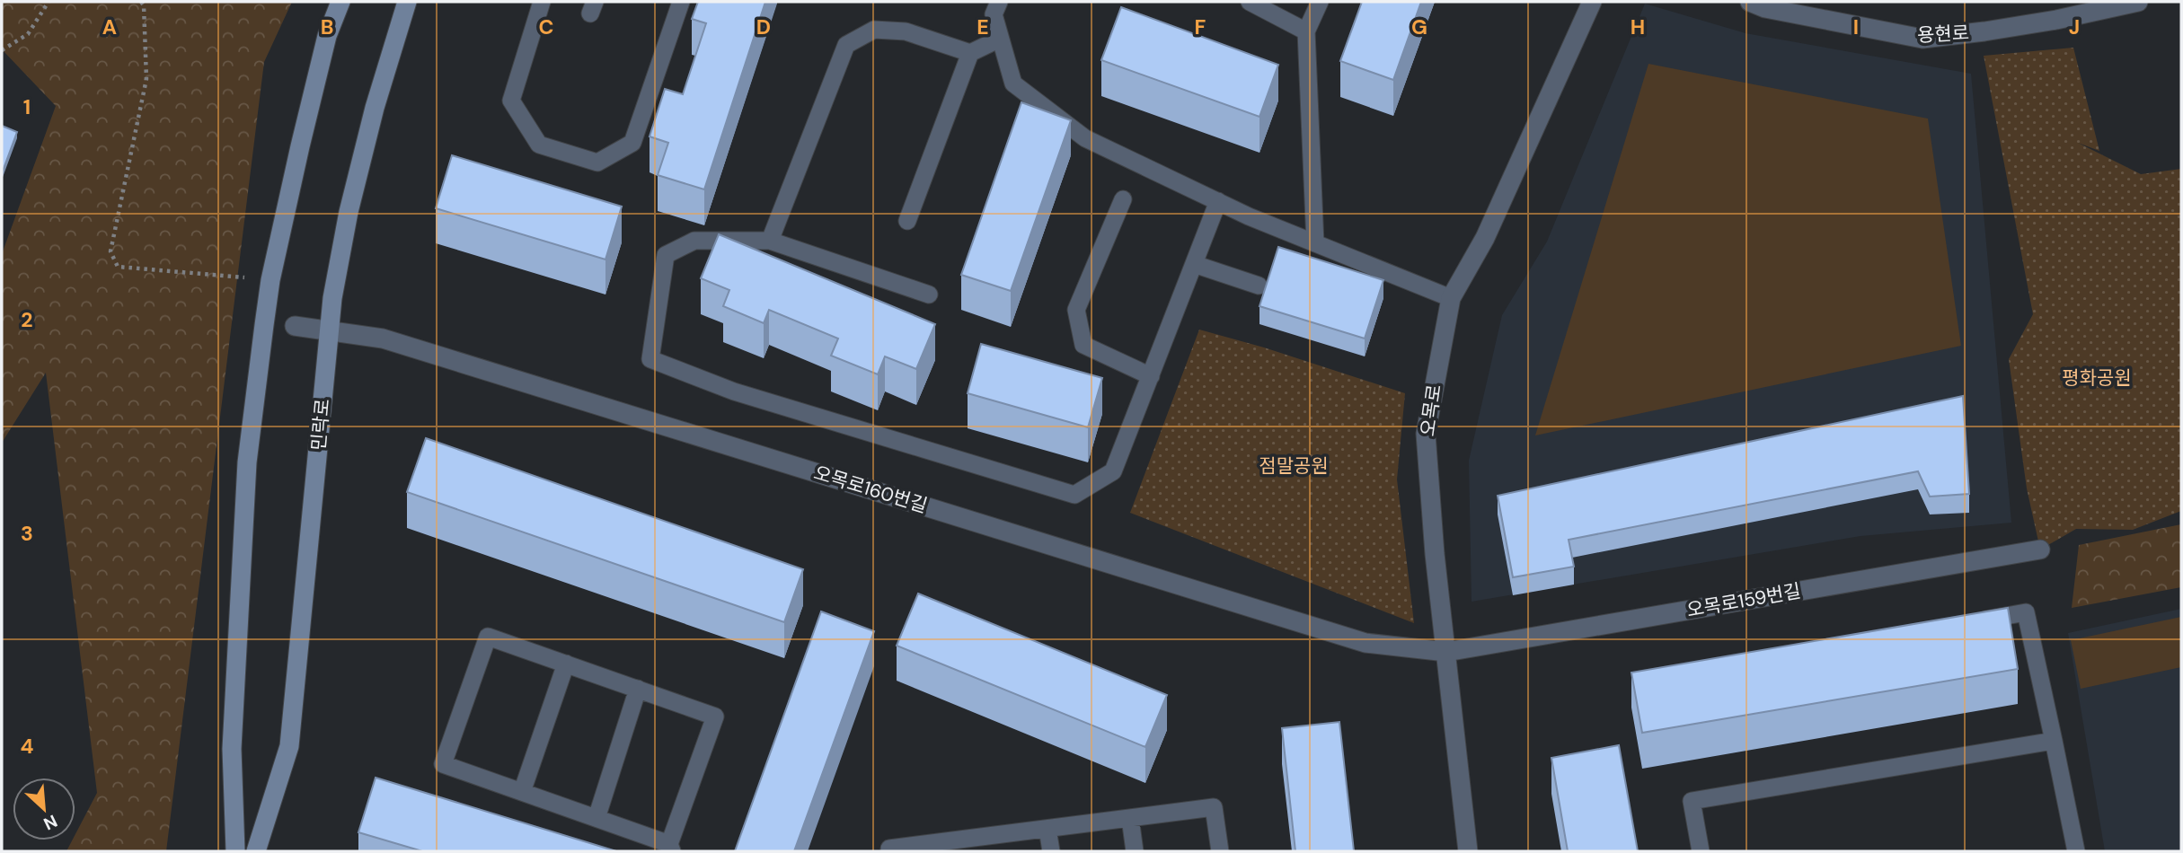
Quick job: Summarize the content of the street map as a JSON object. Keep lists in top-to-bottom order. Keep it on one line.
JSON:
{"streets":{"main road":["민락로"],"street":["용현로","오목로","오목로160번길","오목로159번길"]},"crossings":[["오목로","오목로160번길"],["오목로","오목로159번길"],["오목로160번길","오목로159번길"]],"parks":["평화공원","점말공원"],"north":"bottom right","grid":{"columns":["A","B","C","D","E","F","G","H","I","J"],"rows":["1","2","3","4"]}}
